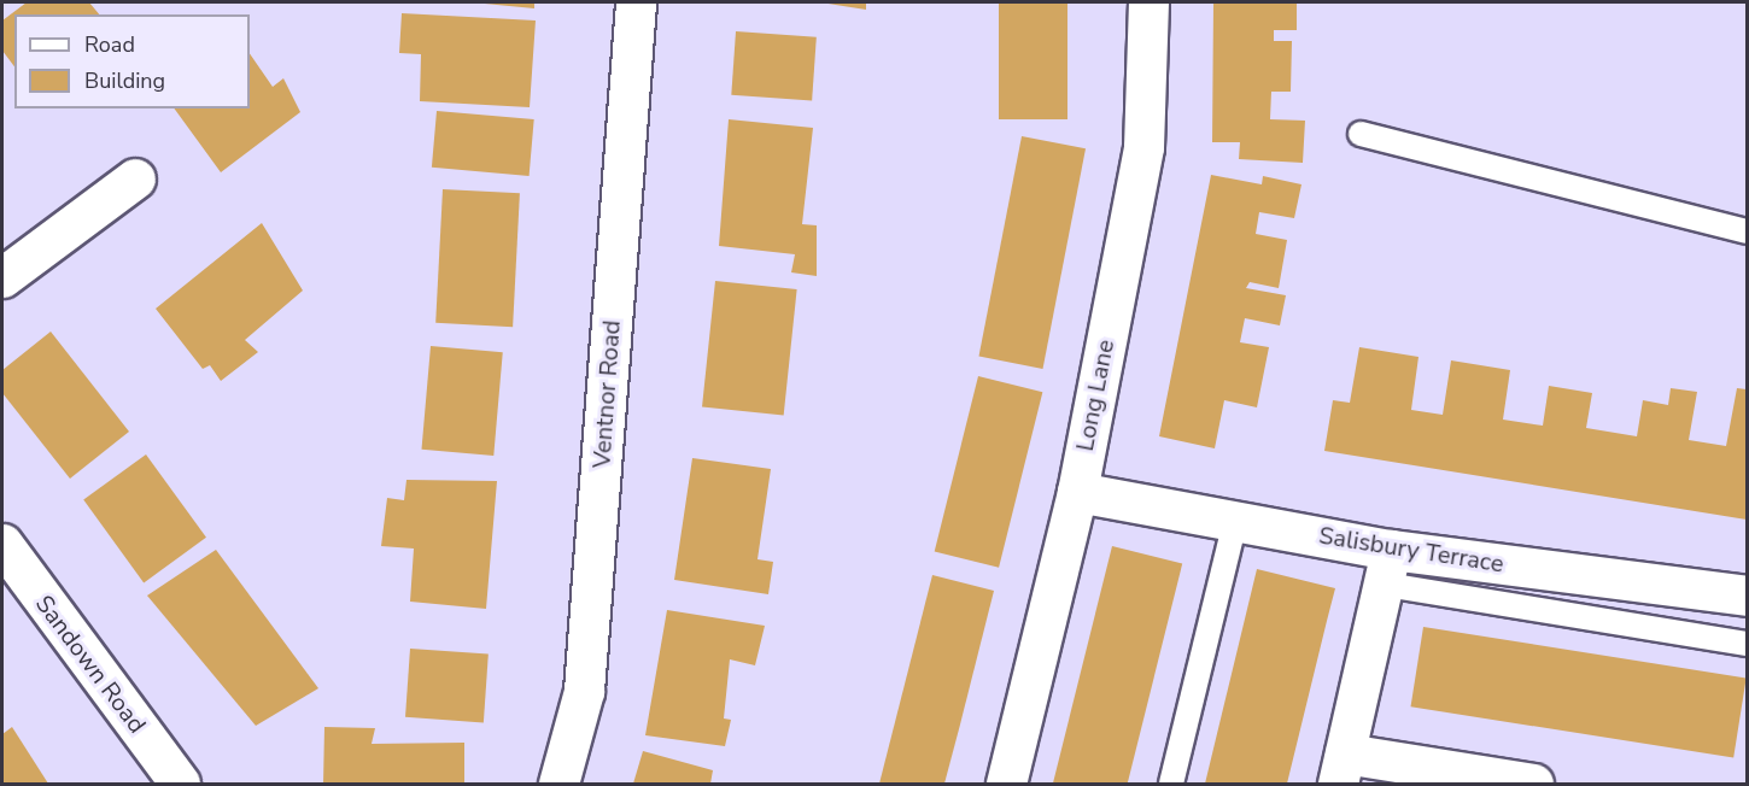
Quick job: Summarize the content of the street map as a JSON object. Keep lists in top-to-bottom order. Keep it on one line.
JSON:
{"streets":{"street":["Ventnor Road","Long Lane","Salisbury Terrace","Sandown Road"]},"crossings":[["Long Lane","Salisbury Terrace"]],"legend":["Road","Building"]}
